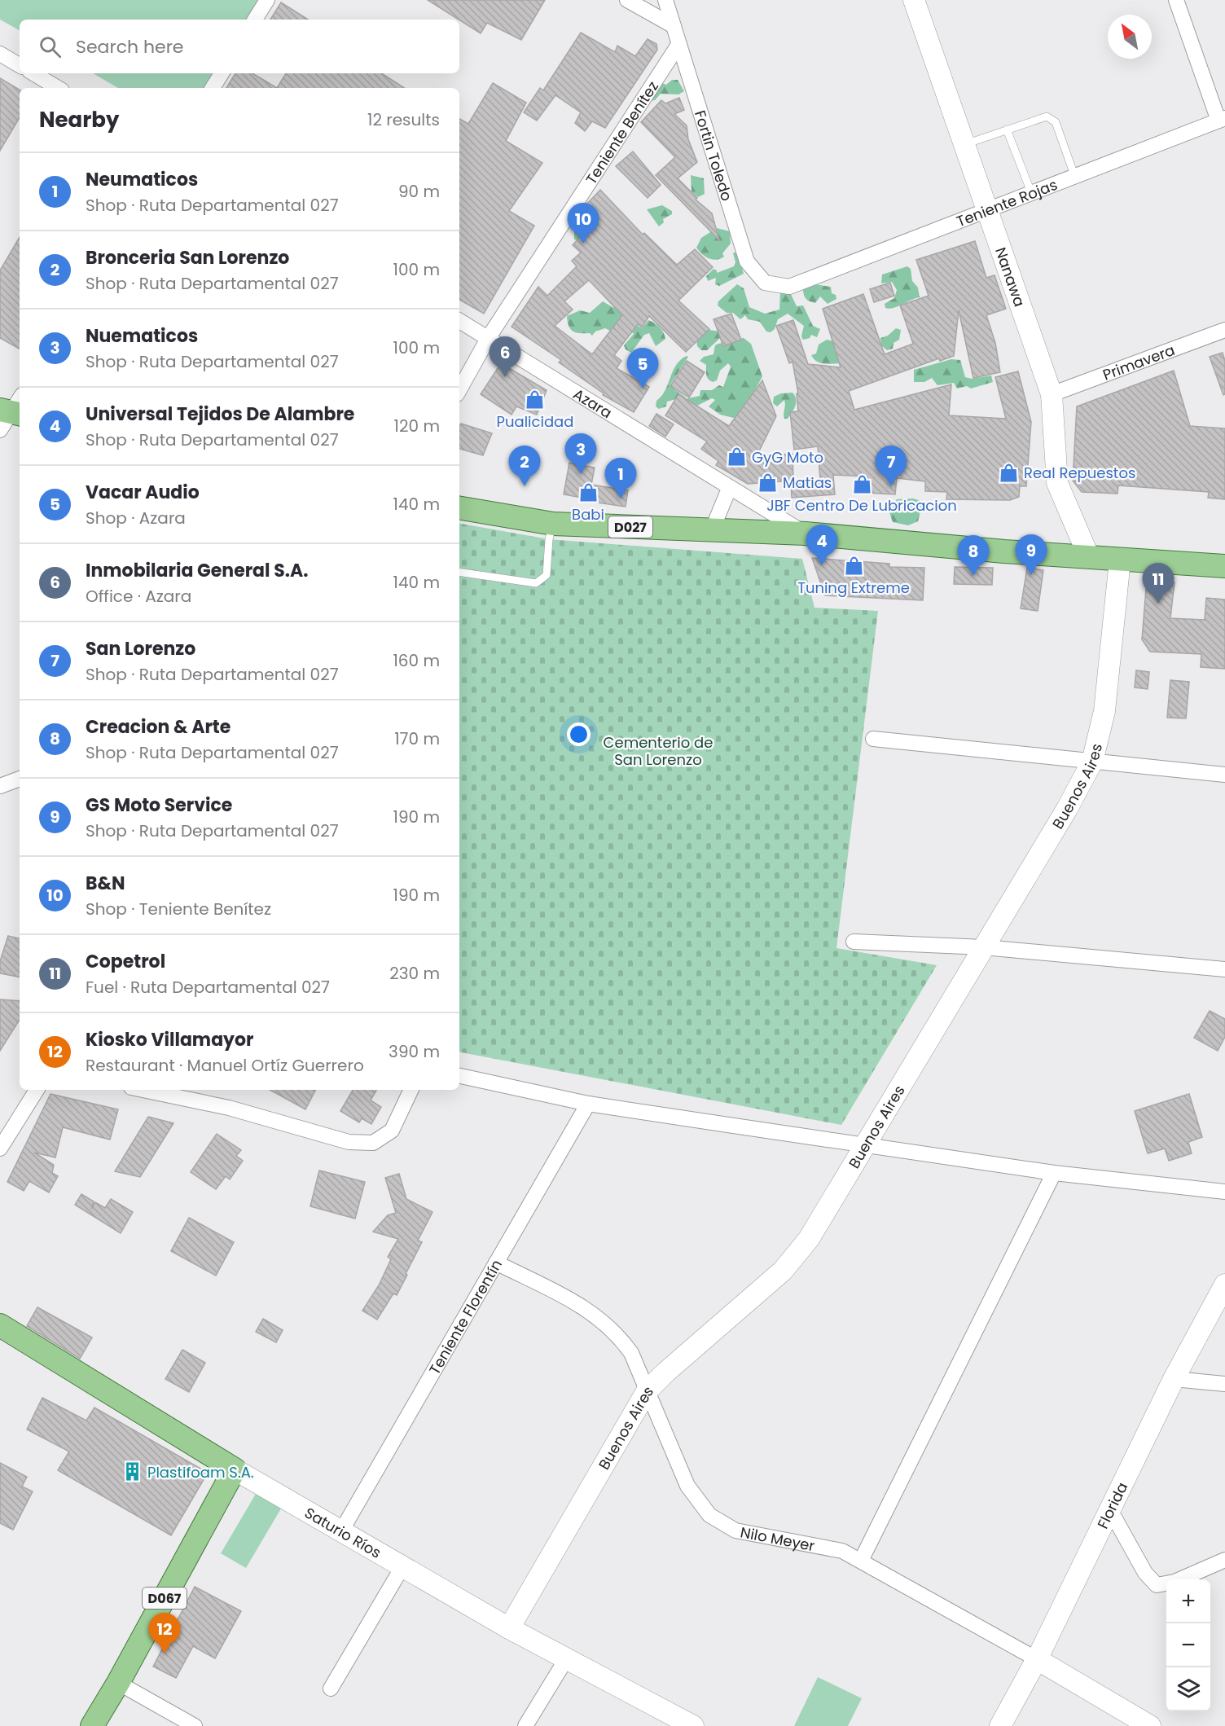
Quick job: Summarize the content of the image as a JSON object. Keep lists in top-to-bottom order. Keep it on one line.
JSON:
{"streets":{"main road":["D027","Saturio Ríos","D067"],"street":["Teniente Benítez","Fortin Toledo","Teniente Rojas","Nanawa","Primavera","Azara","Buenos Aires","Teniente Florentín","Florida","Nilo Meyer"]},"crossings":[["Teniente Benítez","Fortin Toledo"],["Teniente Benítez","Azara"],["Fortin Toledo","Teniente Rojas"],["Teniente Rojas","Nanawa"],["Nanawa","Primavera"],["Nanawa","D027"],["Azara","D027"],["D027","Buenos Aires"],["Buenos Aires","Saturio Ríos"],["Buenos Aires","Nilo Meyer"],["Teniente Florentín","Saturio Ríos"],["Teniente Florentín","Nilo Meyer"],["Florida","Nilo Meyer"],["Saturio Ríos","D067"]],"parks":["Cementerio de San Lorenzo"],"places":{"shop":["Pualicidad","GyG Moto","Real Repuestos","Matias","JBF Centro De Lubricacion","Babi","Tuning Extreme"],"building":["Plastifoam S.A."]},"north":"top left","page":{"search":"Search here","heading":["Nearby","12 results"],"list":[{"mark":"1","name":"Neumaticos","note":"Shop · Ruta Departamental 027","value":"90 m"},{"mark":"2","name":"Bronceria San Lorenzo","note":"Shop · Ruta Departamental 027","value":"100 m"},{"mark":"3","name":"Nuematicos","note":"Shop · Ruta Departamental 027","value":"100 m"},{"mark":"4","name":"Universal Tejidos De Alambre","note":"Shop · Ruta Departamental 027","value":"120 m"},{"mark":"5","name":"Vacar Audio","note":"Shop · Azara","value":"140 m"},{"mark":"6","name":"Inmobilaria General S.A.","note":"Office · Azara","value":"140 m"},{"mark":"7","name":"San Lorenzo","note":"Shop · Ruta Departamental 027","value":"160 m"},{"mark":"8","name":"Creacion & Arte","note":"Shop · Ruta Departamental 027","value":"170 m"},{"mark":"9","name":"GS Moto Service","note":"Shop · Ruta Departamental 027","value":"190 m"},{"mark":"10","name":"B&N","note":"Shop · Teniente Benítez","value":"190 m"},{"mark":"11","name":"Copetrol","note":"Fuel · Ruta Departamental 027","value":"230 m"},{"mark":"12","name":"Kiosko Villamayor","note":"Restaurant · Manuel Ortíz Guerrero","value":"390 m"}],"pins":["10","6","5","3","2","7","1","4","9","8","11","12"],"map_buttons":["+","−"]}}
